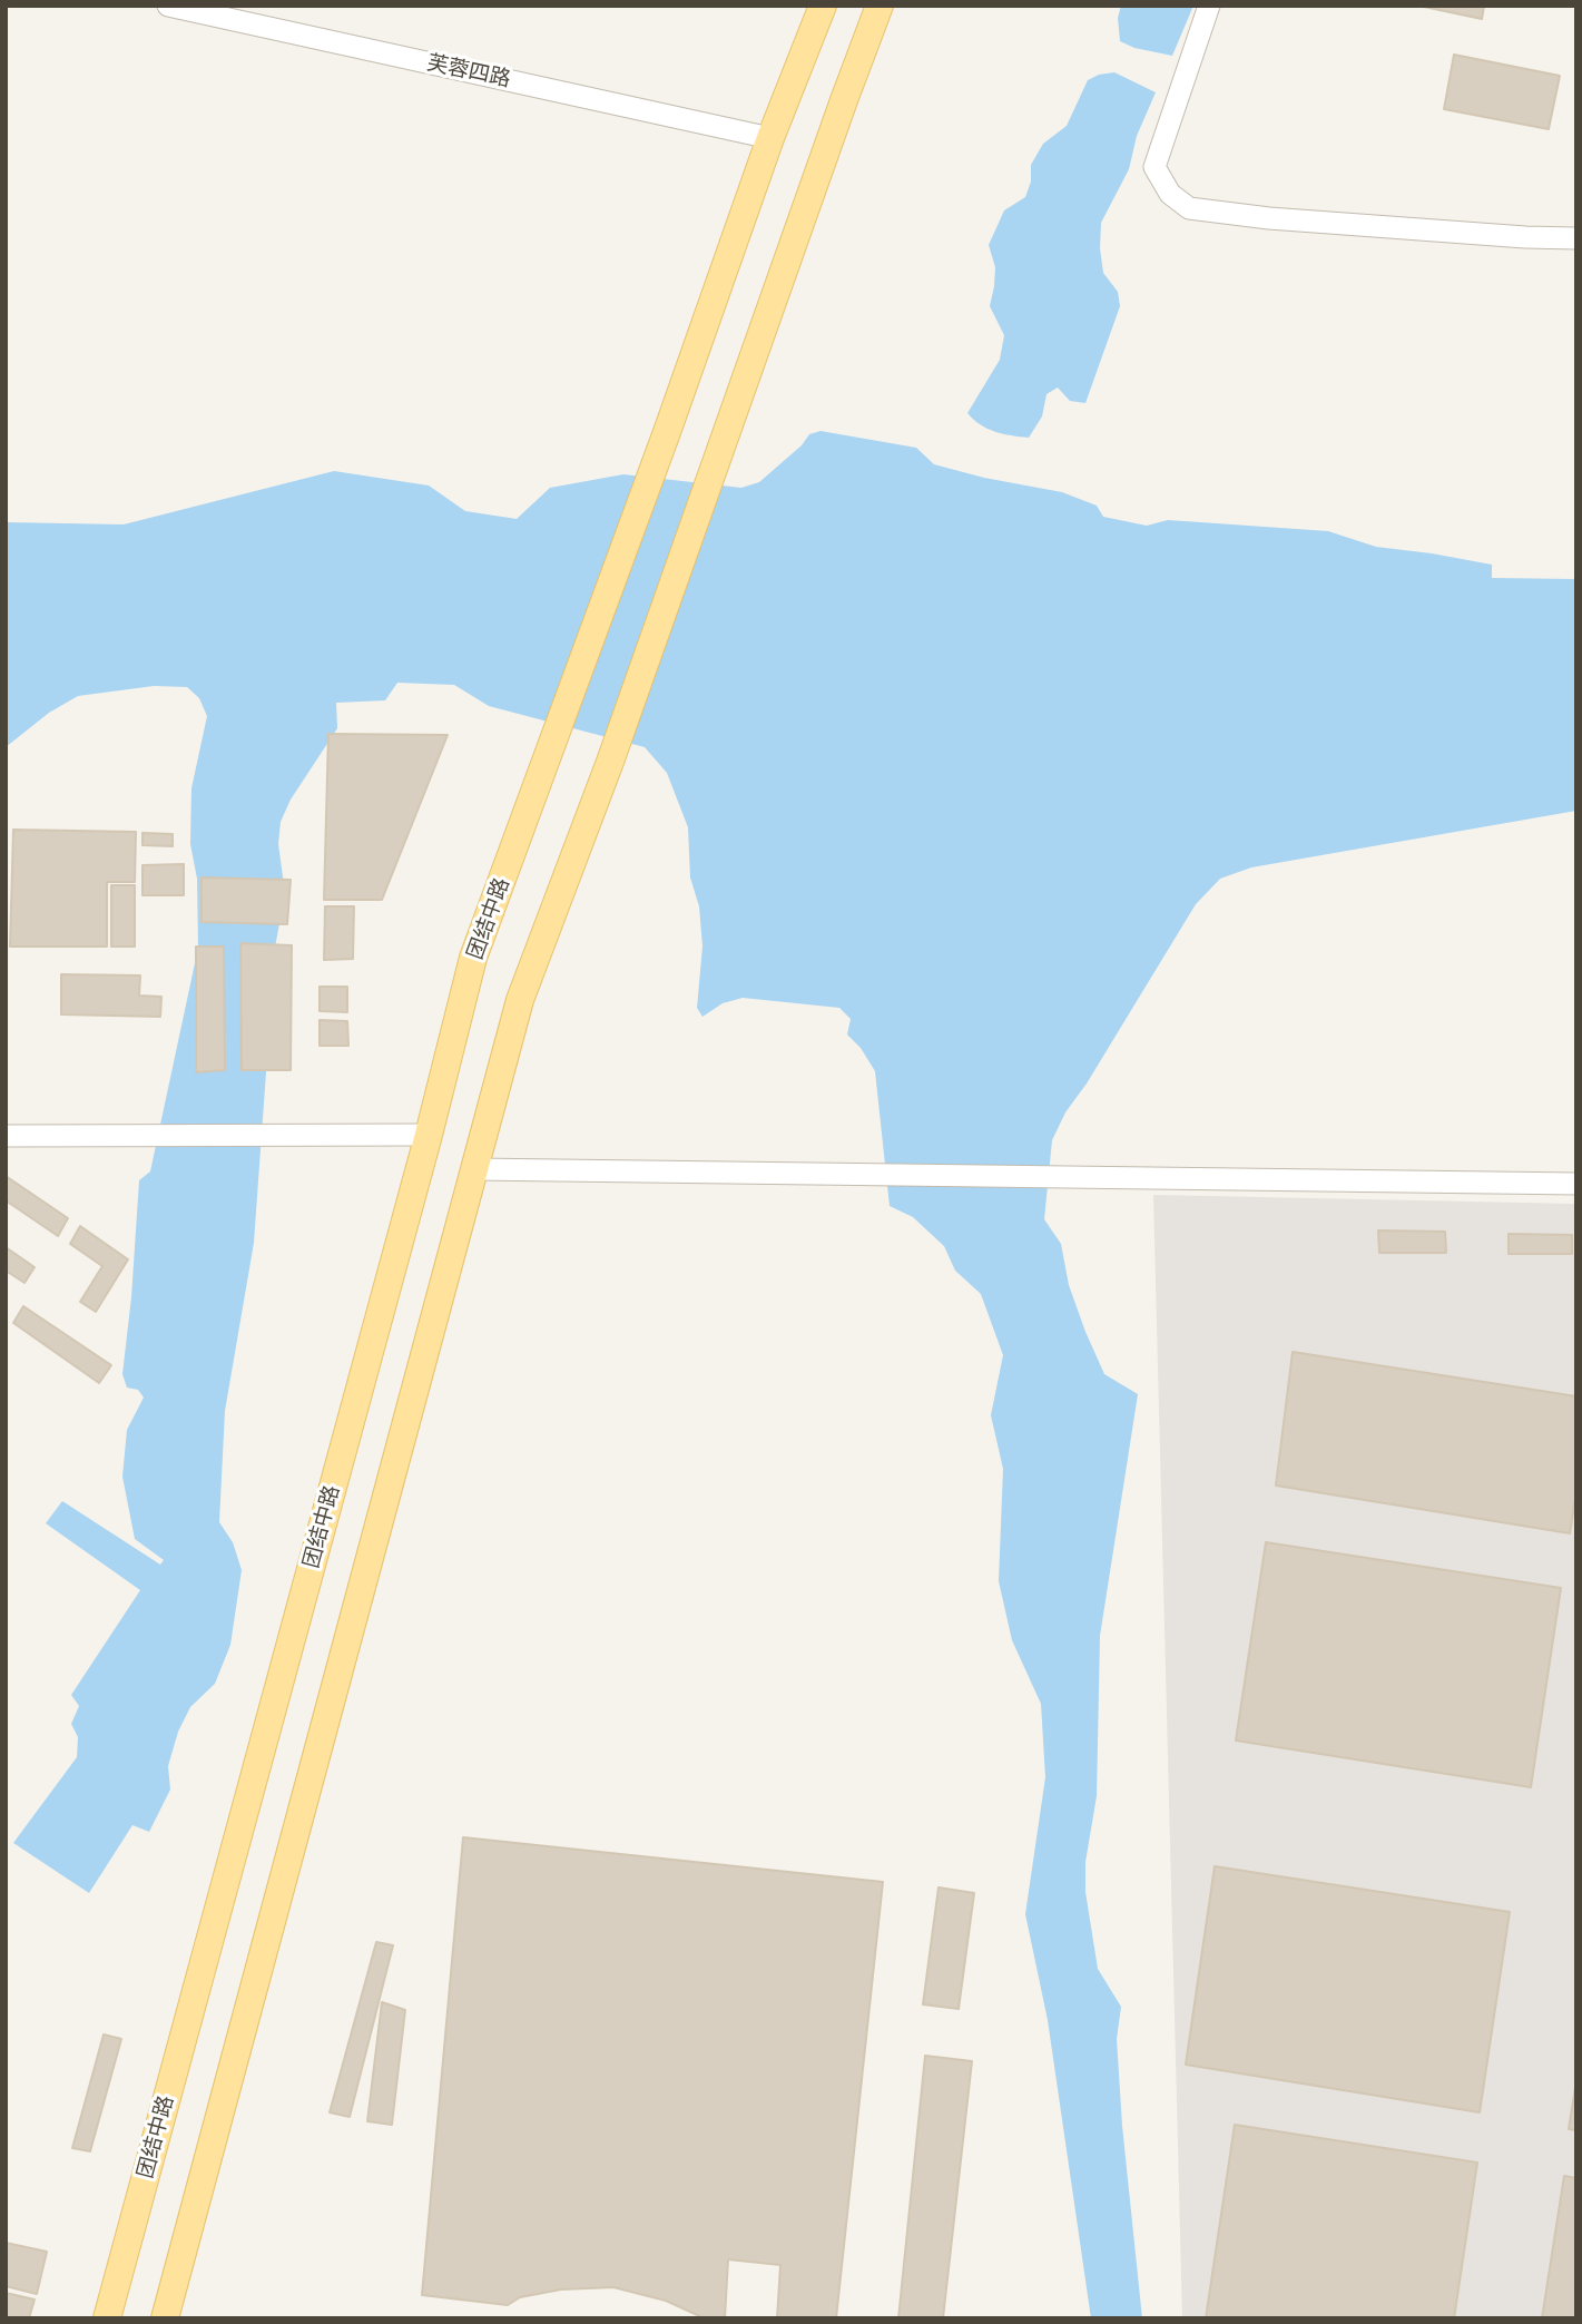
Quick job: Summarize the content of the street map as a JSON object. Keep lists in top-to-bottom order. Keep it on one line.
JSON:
{"streets":{"main road":["团结中路"],"street":["芙蓉四路"]},"crossings":[["芙蓉四路","团结中路"]]}
